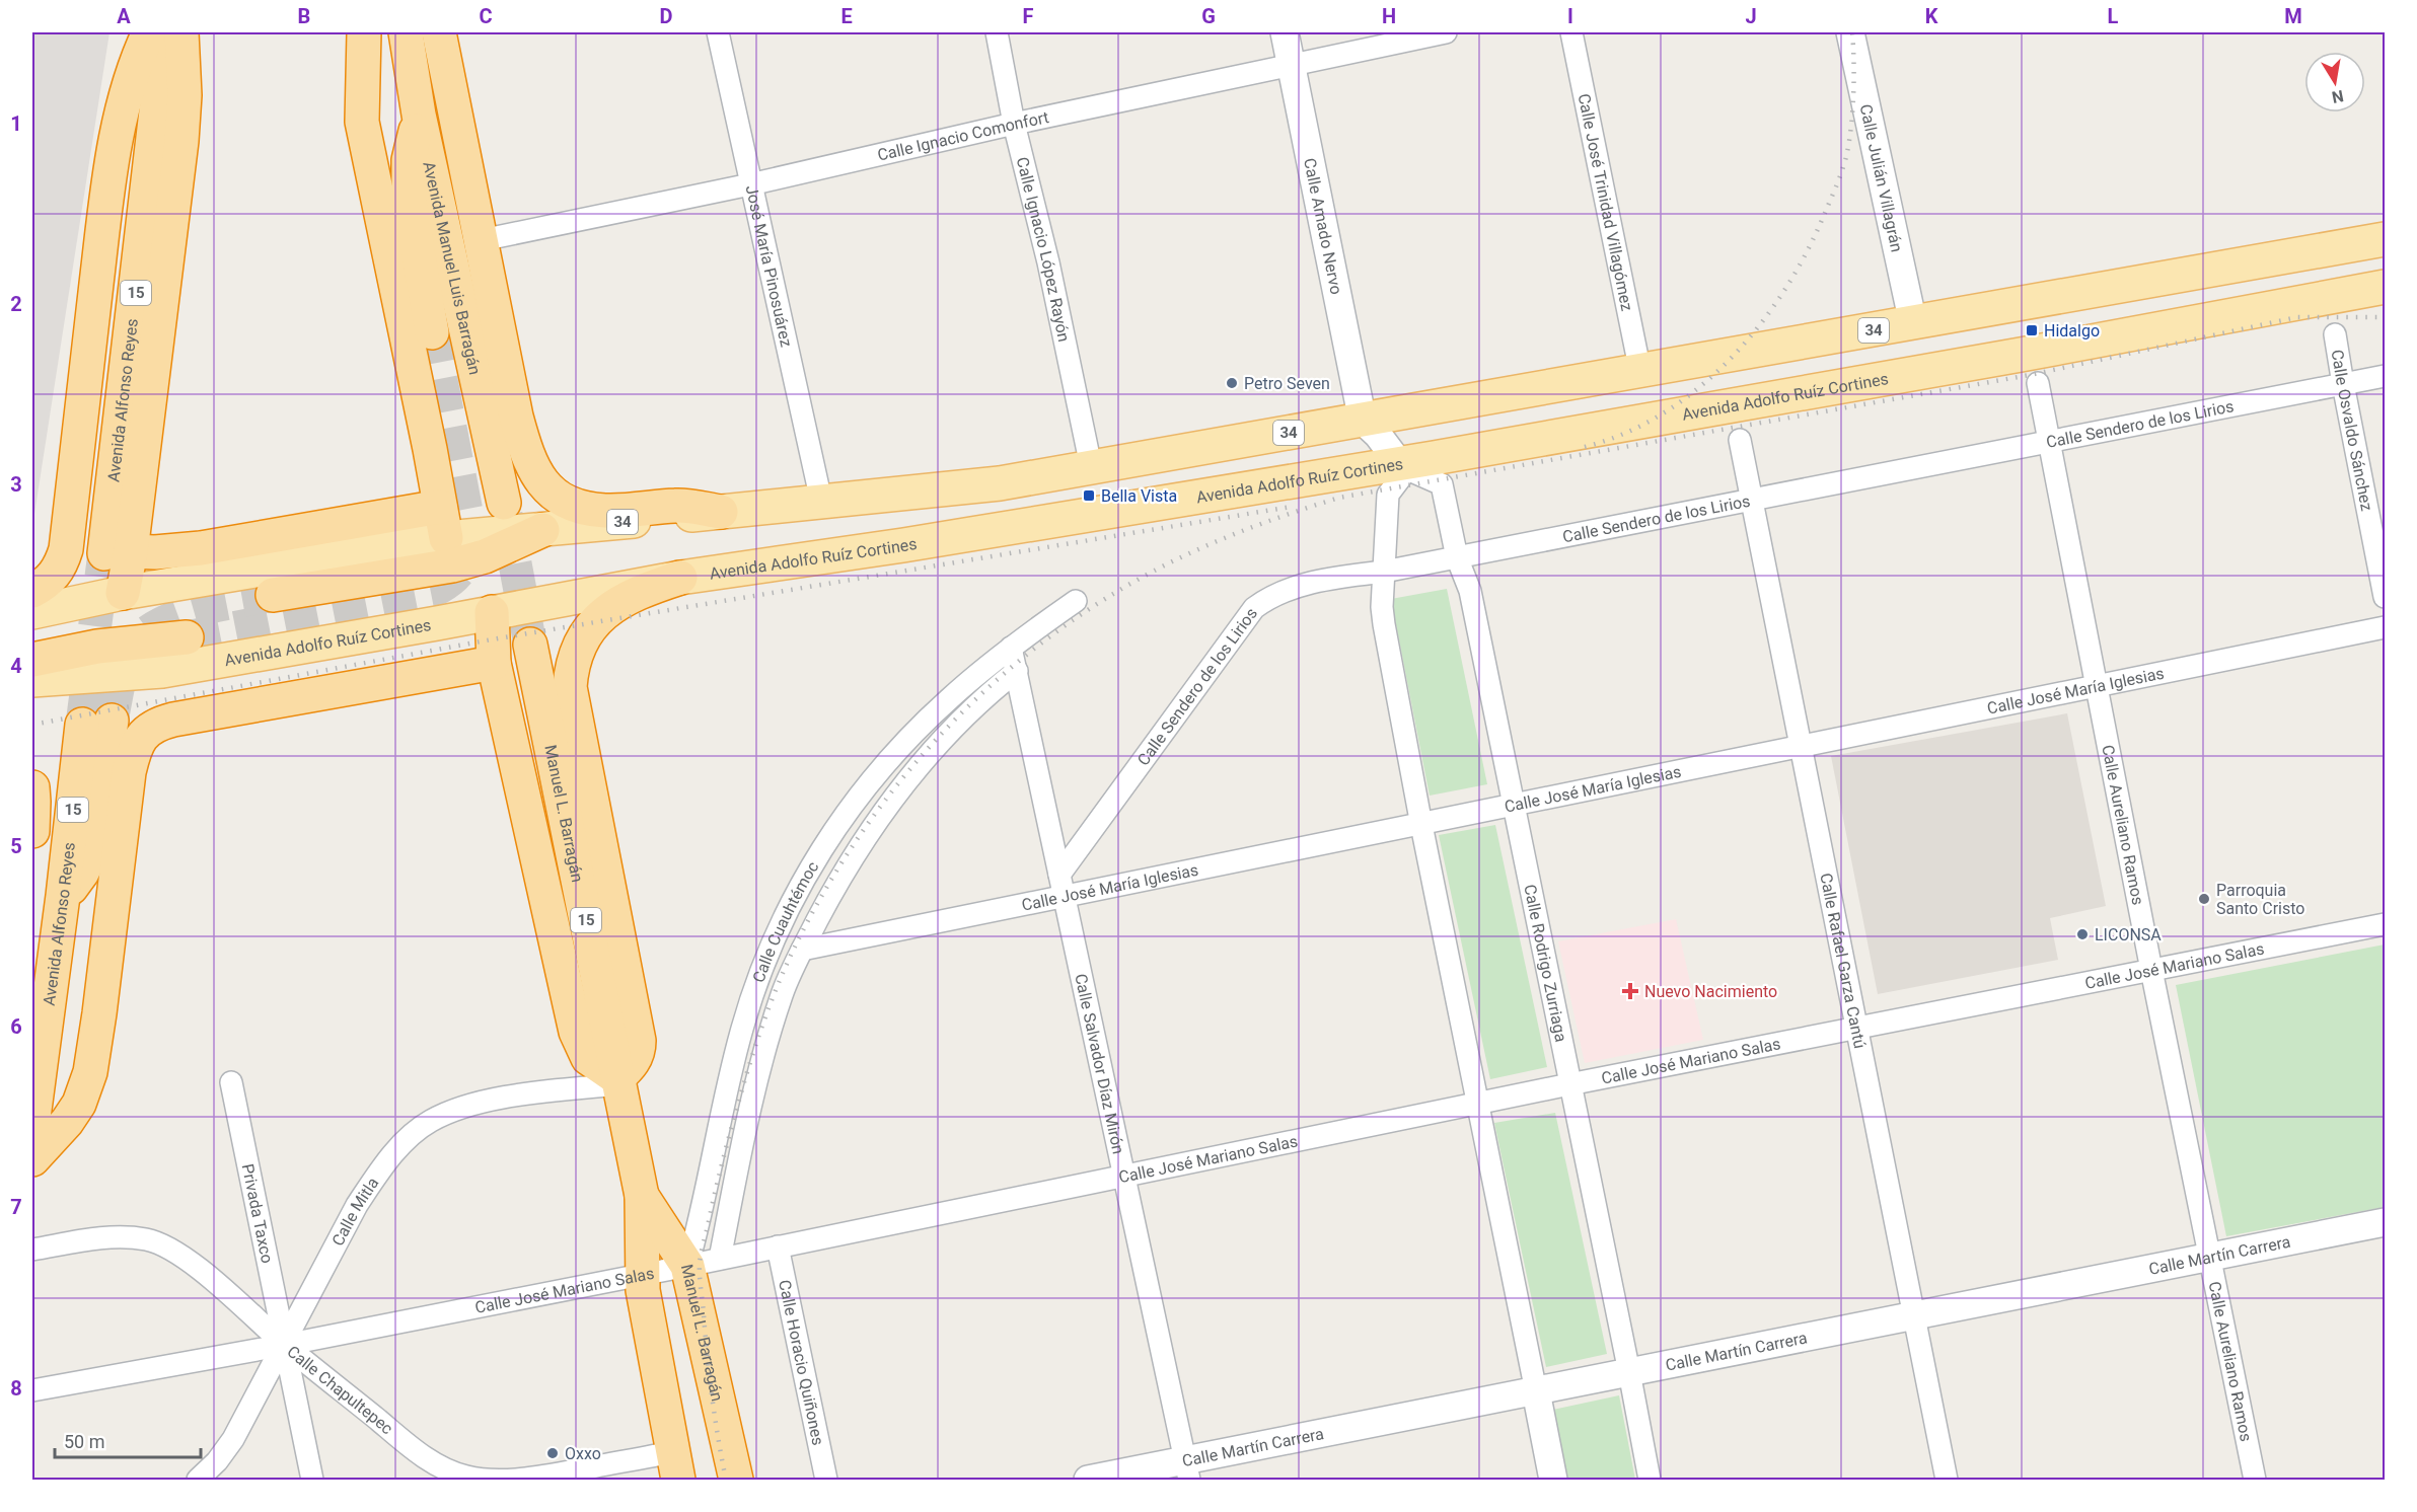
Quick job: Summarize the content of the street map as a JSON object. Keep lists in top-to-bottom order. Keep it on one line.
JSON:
{"streets":{"highway":["Avenida Manuel Luis Barragán","15","Avenida Alfonso Reyes","Manuel L. Barragán"],"main road":["34","Avenida Adolfo Ruíz Cortines"],"street":["Calle Ignacio Comonfort","Calle Julián Villagrán","Calle José Trinidad Villagómez","Calle Amado Nervo","Calle Ignacio López Rayón","José María Pinosuárez","Calle Sendero de los Lirios","Calle Osvaldo Sánchez","Calle José María Iglesias","Calle Aureliano Ramos","Calle Cuauhtémoc","Calle Rafael Garza Cantú","Calle Rodrigo Zurriaga","Calle José Mariano Salas","Calle Salvador Díaz Mirón","Calle Mitla","Privada Taxco","Calle Martín Carrera","Calle Horacio Quiñones","Calle Chapultepec"]},"crossings":[["Calle Ignacio Comonfort","Calle Amado Nervo"],["Calle Ignacio Comonfort","Calle Ignacio López Rayón"],["Calle Ignacio Comonfort","José María Pinosuárez"],["Calle Julián Villagrán","34"],["Calle José Trinidad Villagómez","34"],["Calle Amado Nervo","34"],["Calle Ignacio López Rayón","34"],["José María Pinosuárez","34"],["Avenida Adolfo Ruíz Cortines","Calle Rodrigo Zurriaga"],["Calle Sendero de los Lirios","Calle Osvaldo Sánchez"],["Calle Sendero de los Lirios","Calle Aureliano Ramos"],["Calle Sendero de los Lirios","Calle Rafael Garza Cantú"],["Calle Sendero de los Lirios","Calle Rodrigo Zurriaga"],["Calle Sendero de los Lirios","Calle Salvador Díaz Mirón"],["Calle José María Iglesias","Calle Aureliano Ramos"],["Calle José María Iglesias","Calle Cuauhtémoc"],["Calle José María Iglesias","Calle Rafael Garza Cantú"],["Calle José María Iglesias","Calle Rodrigo Zurriaga"],["Calle José María Iglesias","Calle Salvador Díaz Mirón"],["Manuel L. Barragán","Calle Cuauhtémoc"],["Manuel L. Barragán","Calle José Mariano Salas"],["Manuel L. Barragán","Calle Mitla"],["Manuel L. Barragán","Calle Chapultepec"],["Calle Aureliano Ramos","Calle José Mariano Salas"],["Calle Aureliano Ramos","Calle Martín Carrera"],["Calle Cuauhtémoc","Calle José Mariano Salas"],["Calle Cuauhtémoc","Calle Salvador Díaz Mirón"],["Calle Rafael Garza Cantú","Calle José Mariano Salas"],["Calle Rafael Garza Cantú","Calle Martín Carrera"],["Calle Rodrigo Zurriaga","Calle José Mariano Salas"],["Calle Rodrigo Zurriaga","Calle Martín Carrera"],["Calle José Mariano Salas","Calle Salvador Díaz Mirón"],["Calle José Mariano Salas","Calle Mitla"],["Calle José Mariano Salas","Privada Taxco"],["Calle José Mariano Salas","Calle Horacio Quiñones"],["Calle José Mariano Salas","Calle Chapultepec"],["Calle Salvador Díaz Mirón","Calle Martín Carrera"],["Calle Mitla","Privada Taxco"],["Calle Mitla","Calle Chapultepec"],["Privada Taxco","Calle Chapultepec"]],"places":{"transit":["Hidalgo","Bella Vista"],"other":["Petro Seven","Parroquia Santo Cristo","LICONSA","Oxxo"],"health":["Nuevo Nacimiento"]},"scale_bar":"50 m","north":"bottom","grid":{"columns":["A","B","C","D","E","F","G","H","I","J","K","L","M"],"rows":["1","2","3","4","5","6","7","8"]}}
